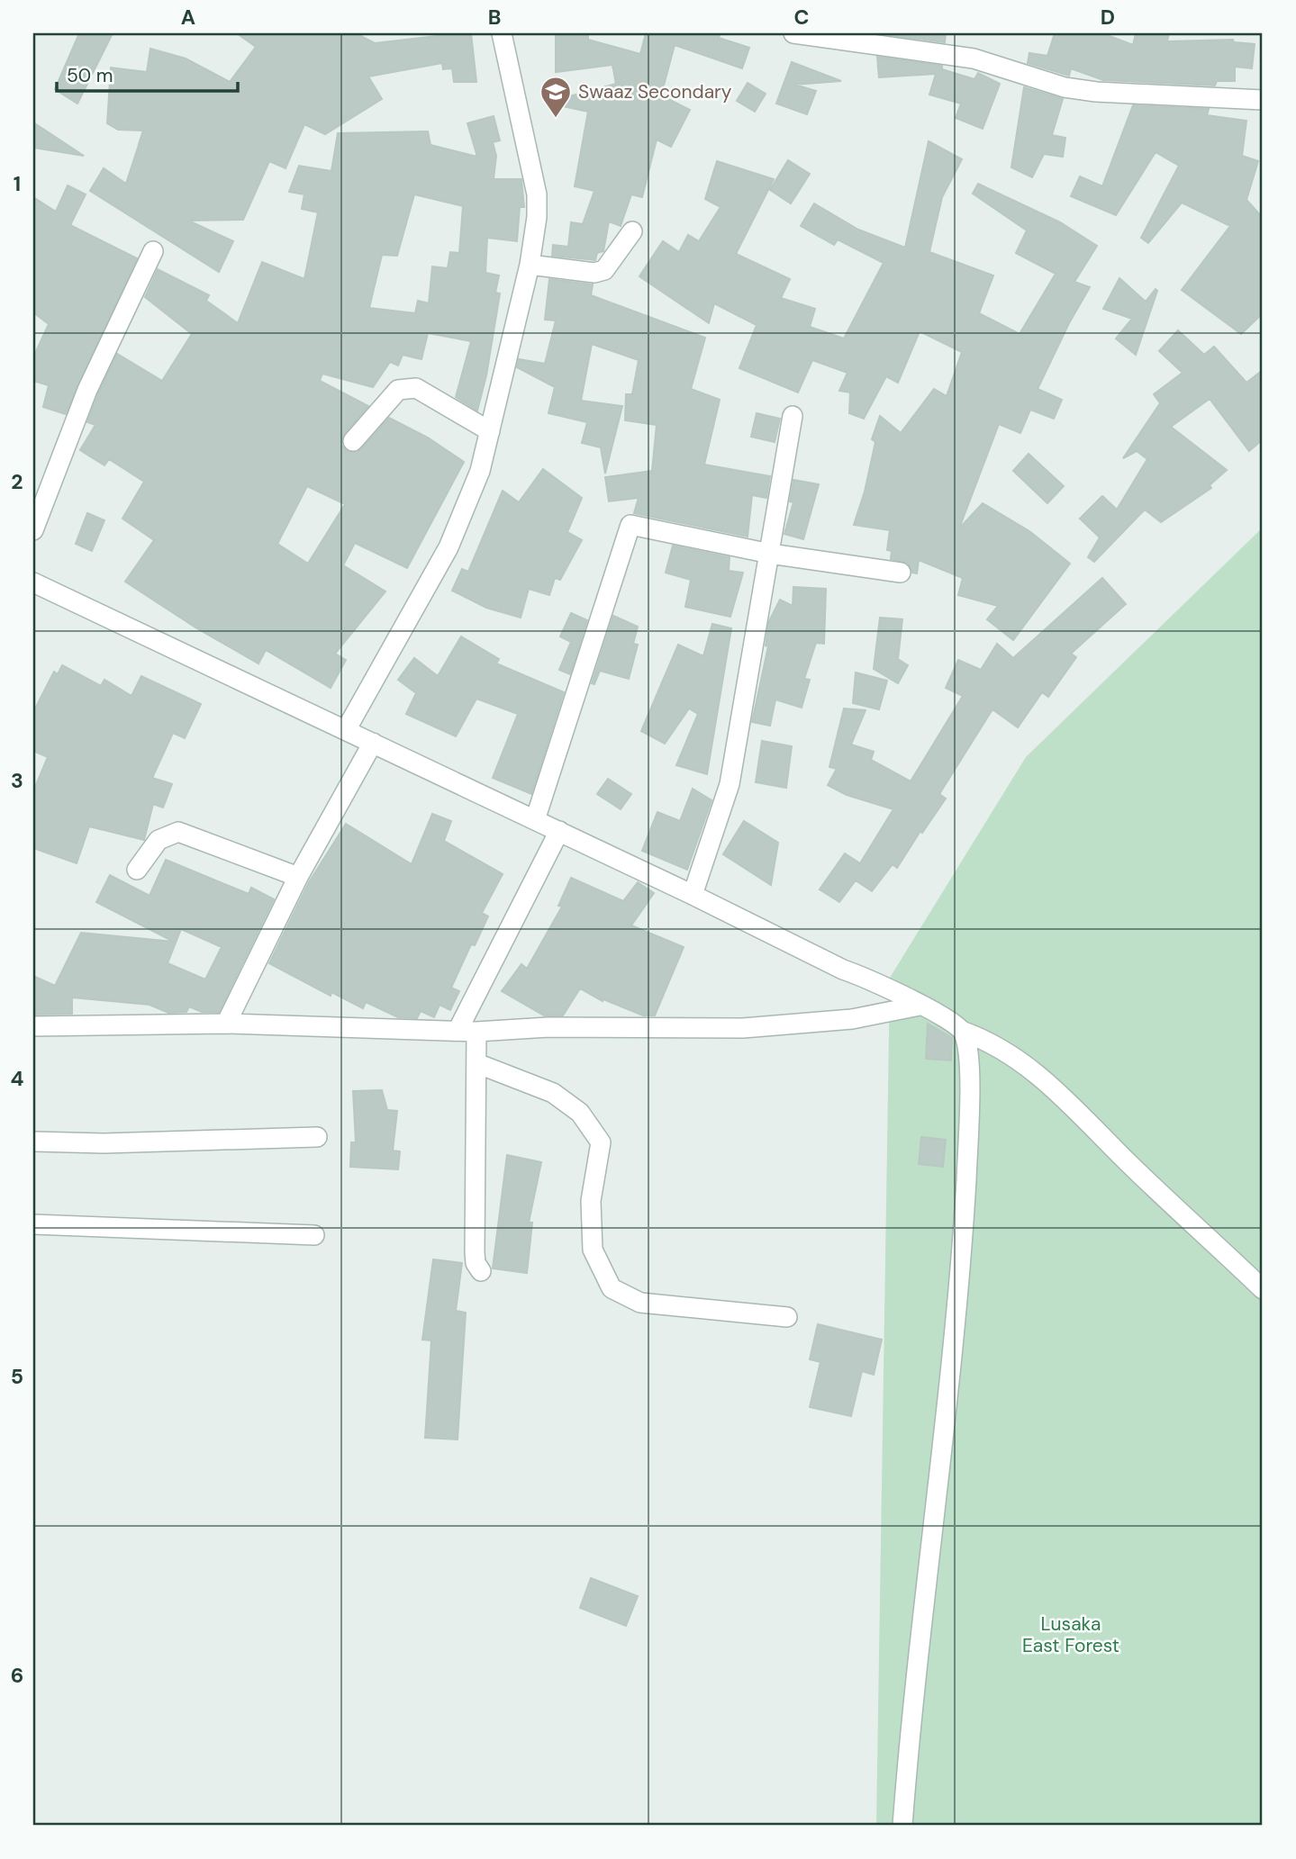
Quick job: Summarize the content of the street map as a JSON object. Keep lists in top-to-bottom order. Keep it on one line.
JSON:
{"parks":["Lusaka East Forest"],"places":{"school or university":["Swaaz Secondary"]},"scale_bar":"50 m","grid":{"columns":["A","B","C","D"],"rows":["1","2","3","4","5","6"]}}
